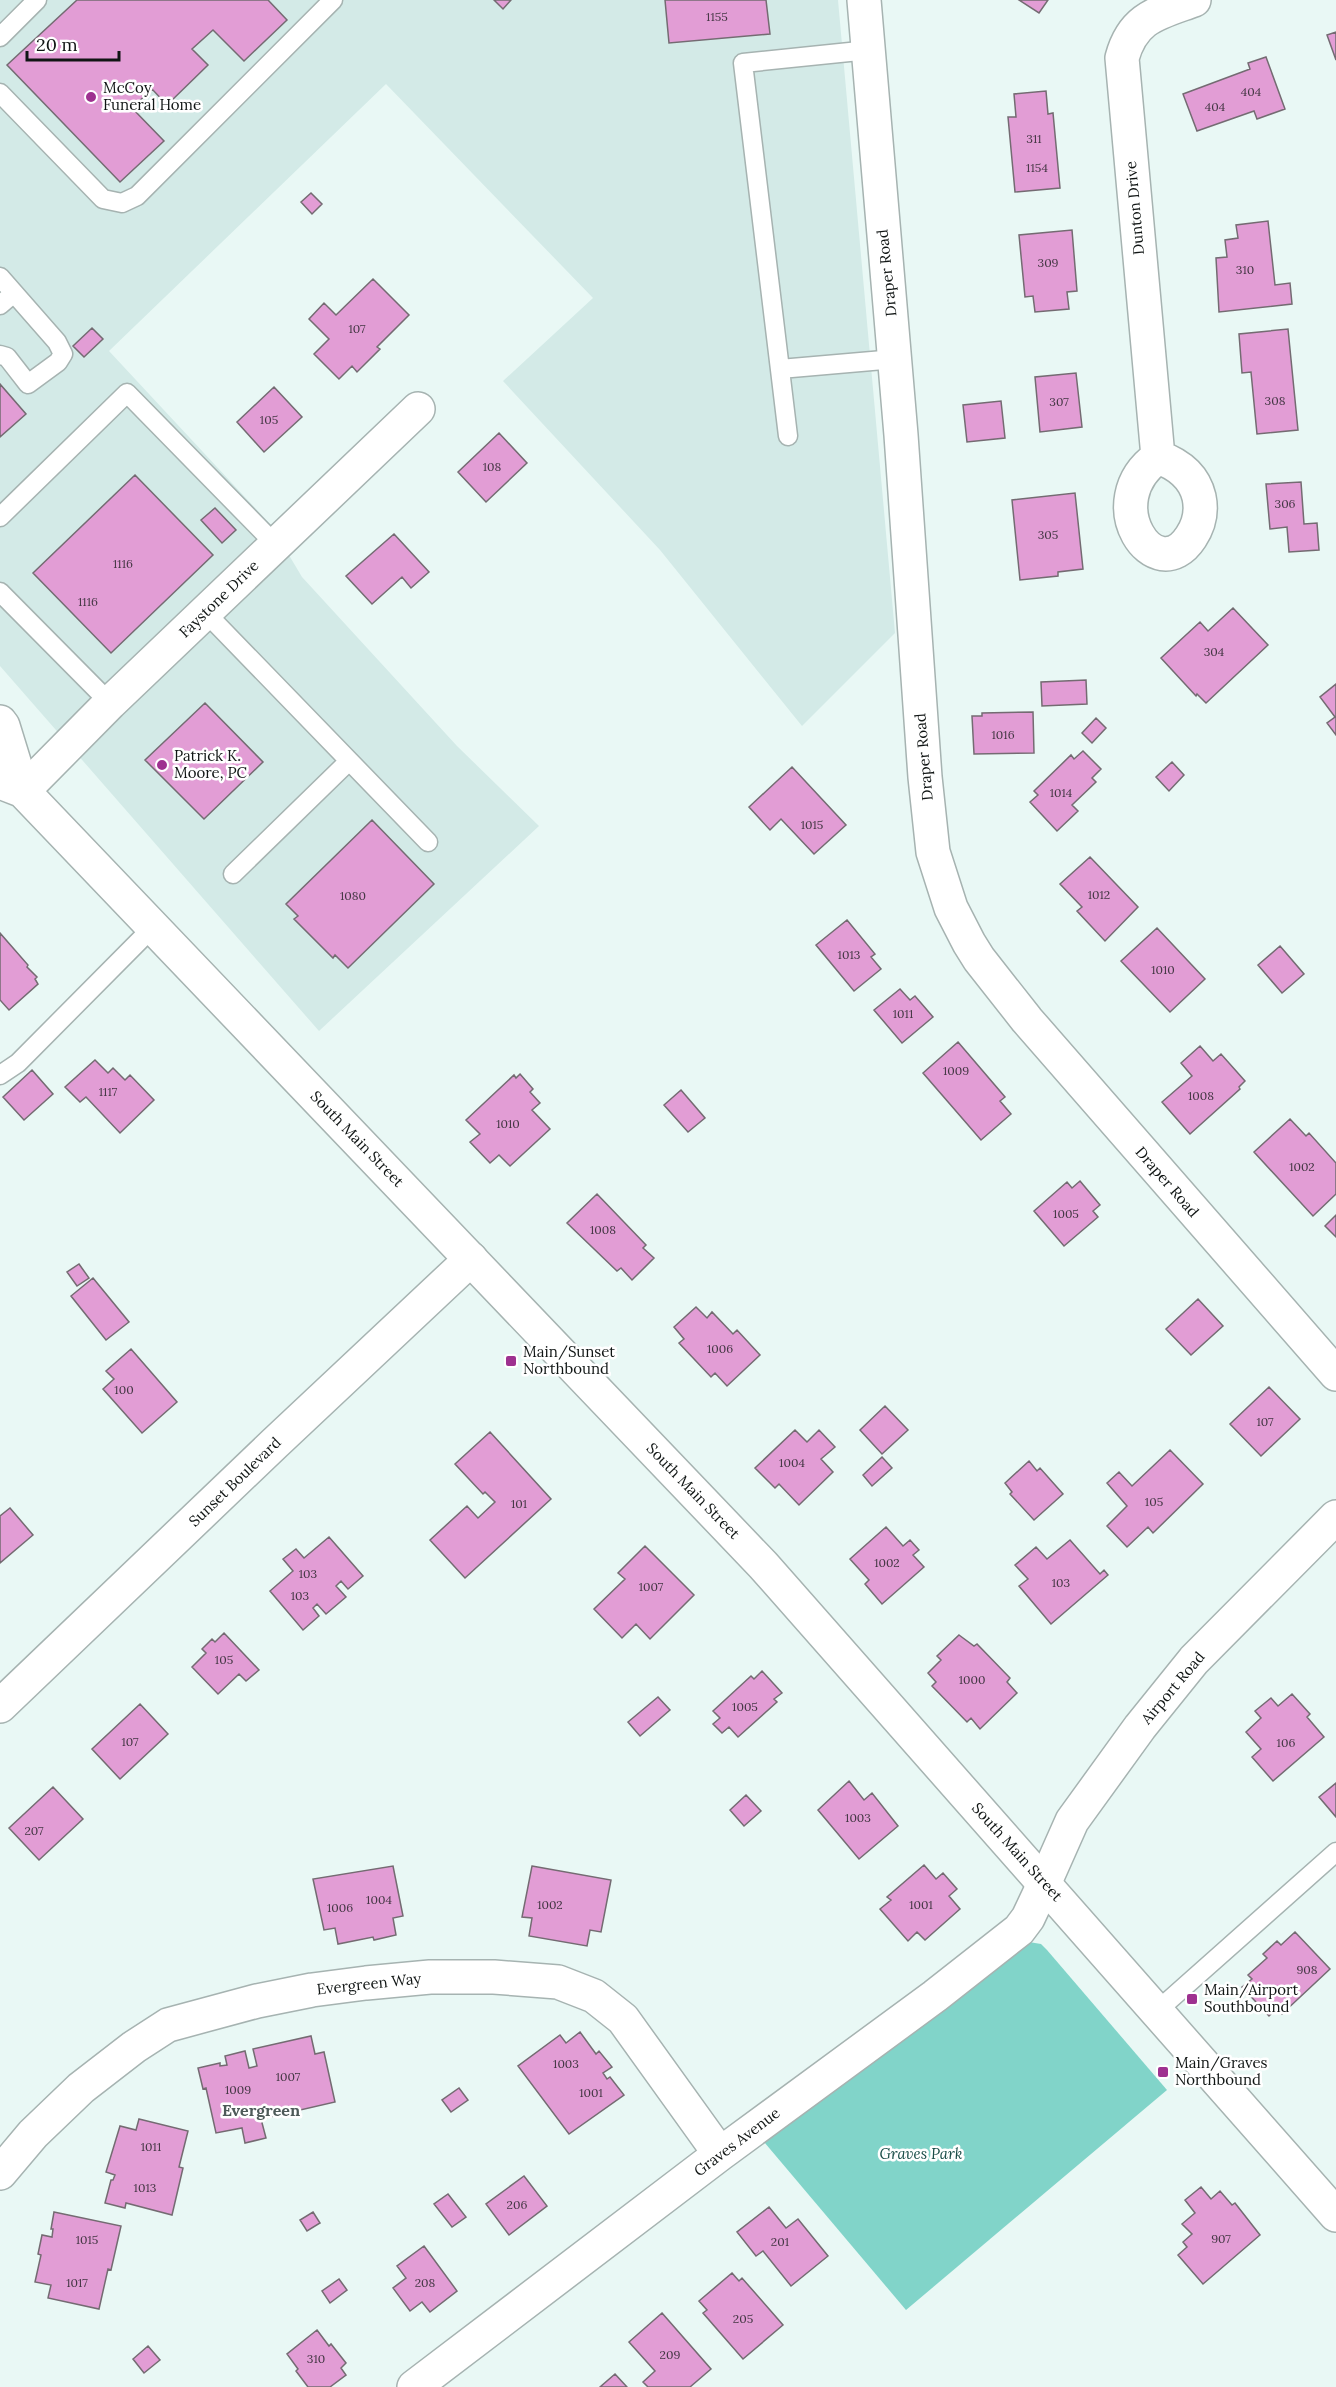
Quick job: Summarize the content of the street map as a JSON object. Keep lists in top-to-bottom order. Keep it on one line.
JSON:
{"streets":{"street":["Dunton Drive","Draper Road","Faystone Drive","South Main Street","Sunset Boulevard","Airport Road","Evergreen Way","Graves Avenue"]},"crossings":[["Faystone Drive","South Main Street"],["South Main Street","Sunset Boulevard"],["South Main Street","Airport Road"],["South Main Street","Graves Avenue"],["Airport Road","Graves Avenue"],["Evergreen Way","Graves Avenue"]],"districts":["Evergreen"],"parks":["Graves Park"],"places":{"other":["McCoy Funeral Home","Patrick K. Moore, PC"],"transit":["Main/Sunset Northbound","Main/Airport Southbound","Main/Graves Northbound"]},"house_numbers":["1155","404","404","311","1154","309","310","107","308","307","105","108","306","305","1116","1116","304","1016","1014","1015","1012","1080","1013","1010","1011","1009","1117","1008","1010","1002","1005","1008","1006","100","107","1004","105","101","1002","103","103","1007","103","105","1000","1005","107","106","1003","207","1004","1002","1001","1006","908","1003","1007","1009","1001","1011","1013","206","907","1015","201","1017","208","205","209","310"],"scale_bar":"20 m"}
